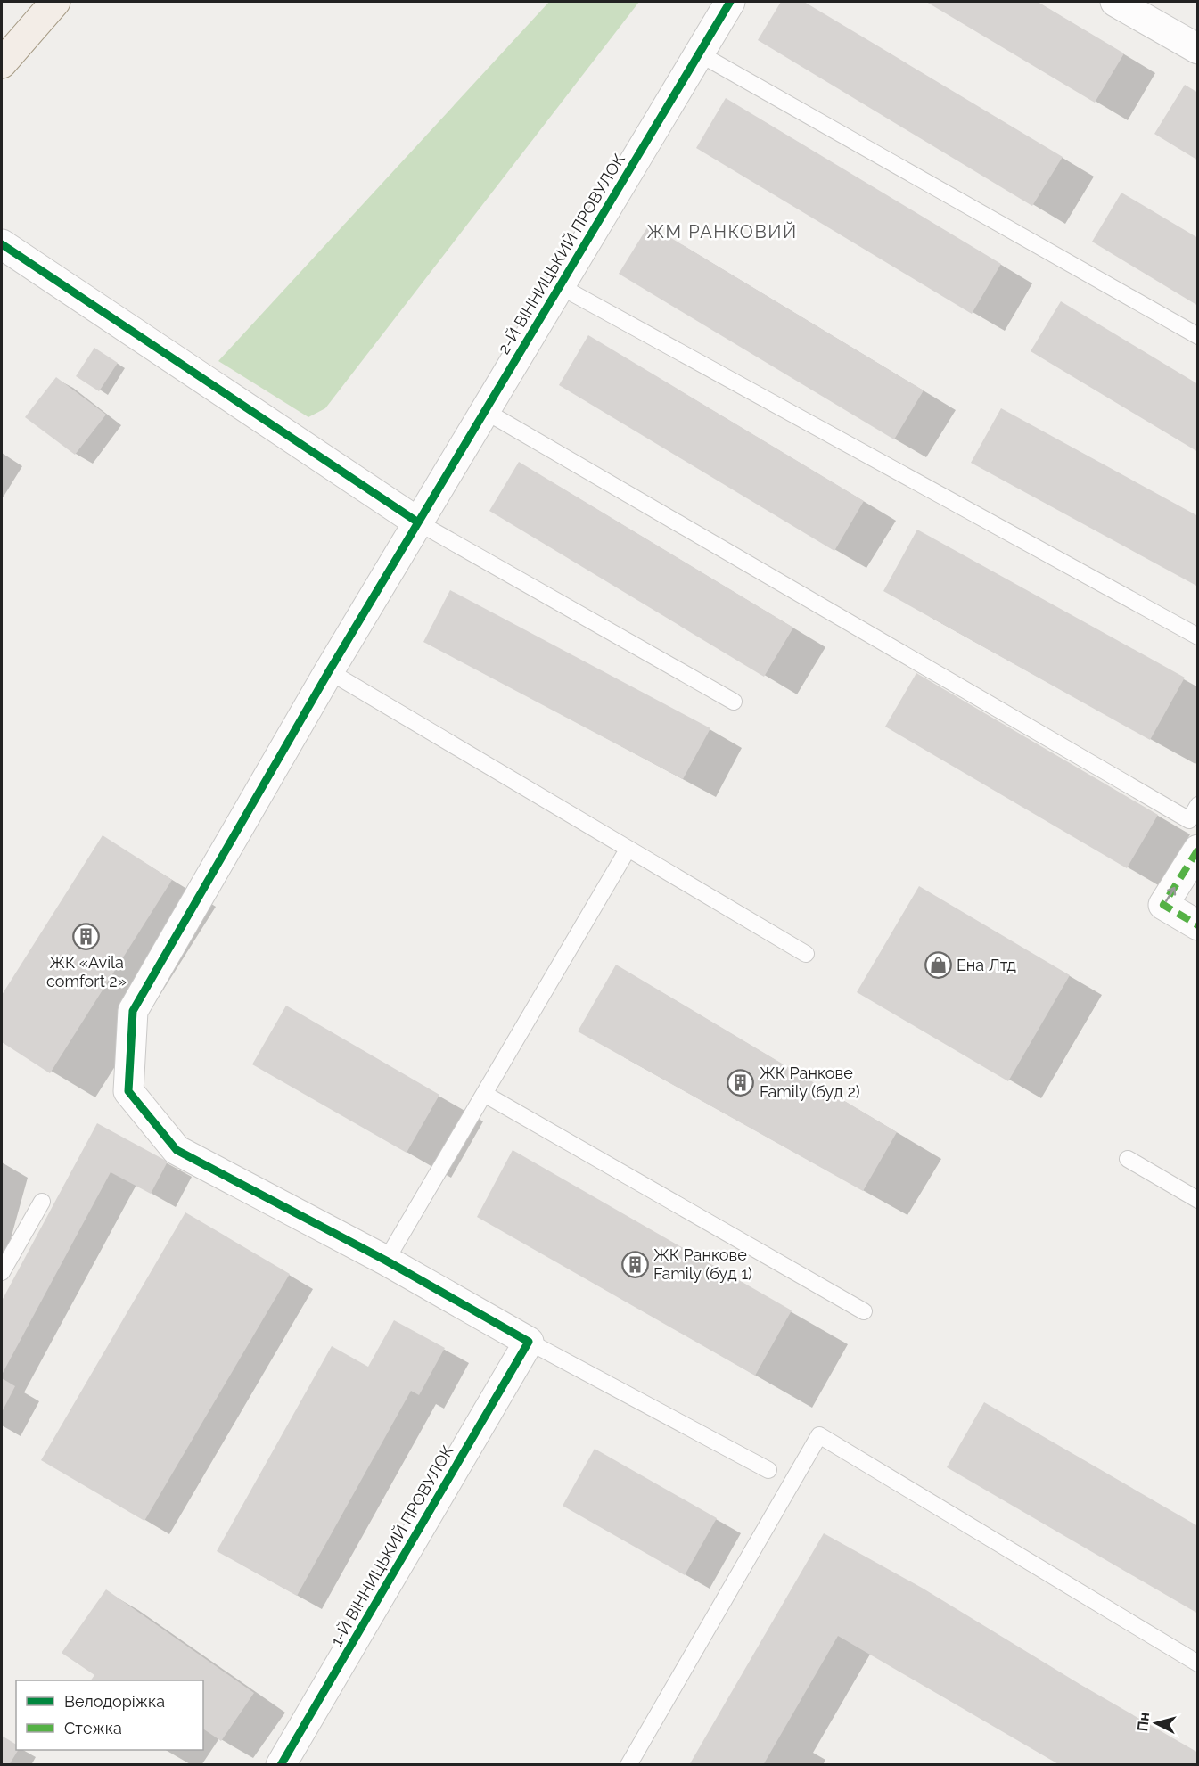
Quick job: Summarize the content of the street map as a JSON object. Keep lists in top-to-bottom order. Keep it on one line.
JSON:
{"streets":{"street":["2-Й ВІННИЦЬКИЙ ПРОВУЛОК","1-Й ВІННИЦЬКИЙ ПРОВУЛОК"]},"crossings":[["2-Й ВІННИЦЬКИЙ ПРОВУЛОК","1-Й ВІННИЦЬКИЙ ПРОВУЛОК"]],"districts":["ЖМ РАНКОВИЙ"],"places":{"building":["ЖК «Avila comfort 2»","ЖК Ранкове Family (буд 2)","ЖК Ранкове Family (буд 1)"],"shop":["Ена Лтд"]},"legend":["Велодоріжка","Стежка"],"north":"left"}
